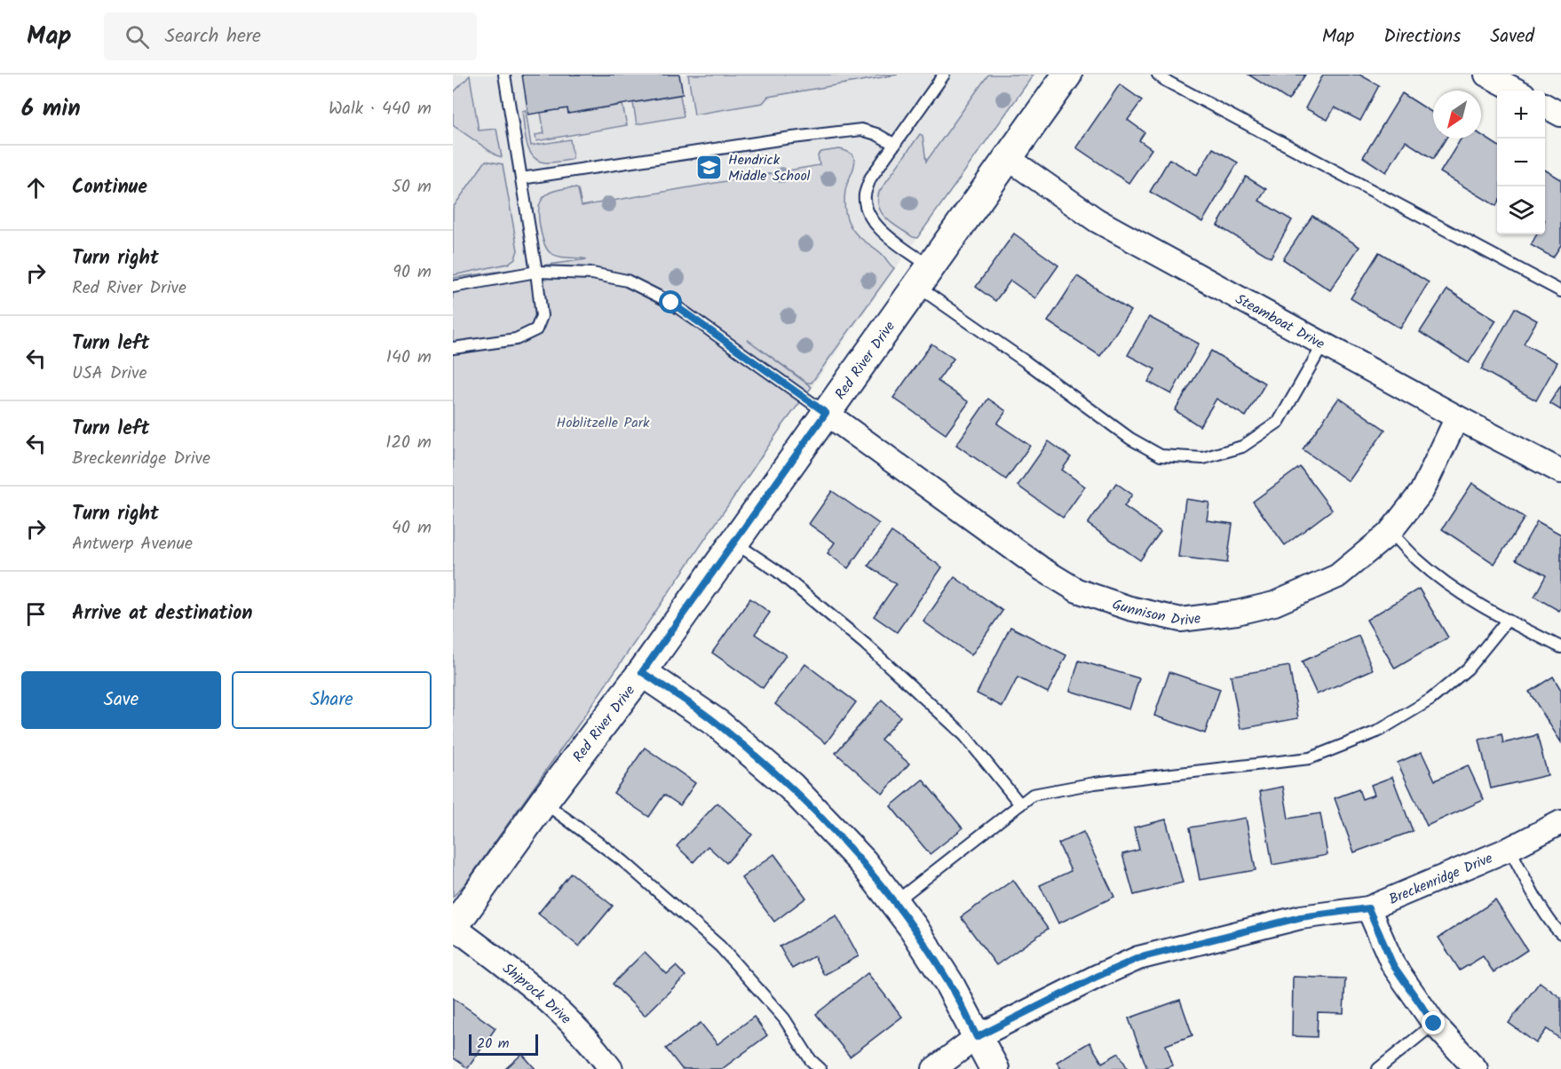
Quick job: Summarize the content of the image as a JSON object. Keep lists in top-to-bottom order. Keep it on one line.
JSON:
{"streets":{"street":["Steamboat Drive","Red River Drive","Gunnison Drive","Breckenridge Drive","Shiprock Drive"]},"crossings":[["Steamboat Drive","Red River Drive"],["Steamboat Drive","Gunnison Drive"],["Red River Drive","Gunnison Drive"],["Red River Drive","Shiprock Drive"]],"parks":["Hoblitzelle Park"],"places":{"school or university":["Hendrick Middle School"]},"scale_bar":"20 m","north":"bottom left","page":{"header":"Map","search":"Search here","nav":["Map","Directions","Saved"],"heading":["6 min","Walk · 440 m"],"map_buttons":["+","−"],"list":[["Continue","50 m"],["Turn right","Red River Drive","90 m"],["Turn left","USA Drive","140 m"],["Turn left","Breckenridge Drive","120 m"],["Turn right","Antwerp Avenue","40 m"],"Arrive at destination"],"buttons":["Save","Share"],"scale":"20 m"}}
